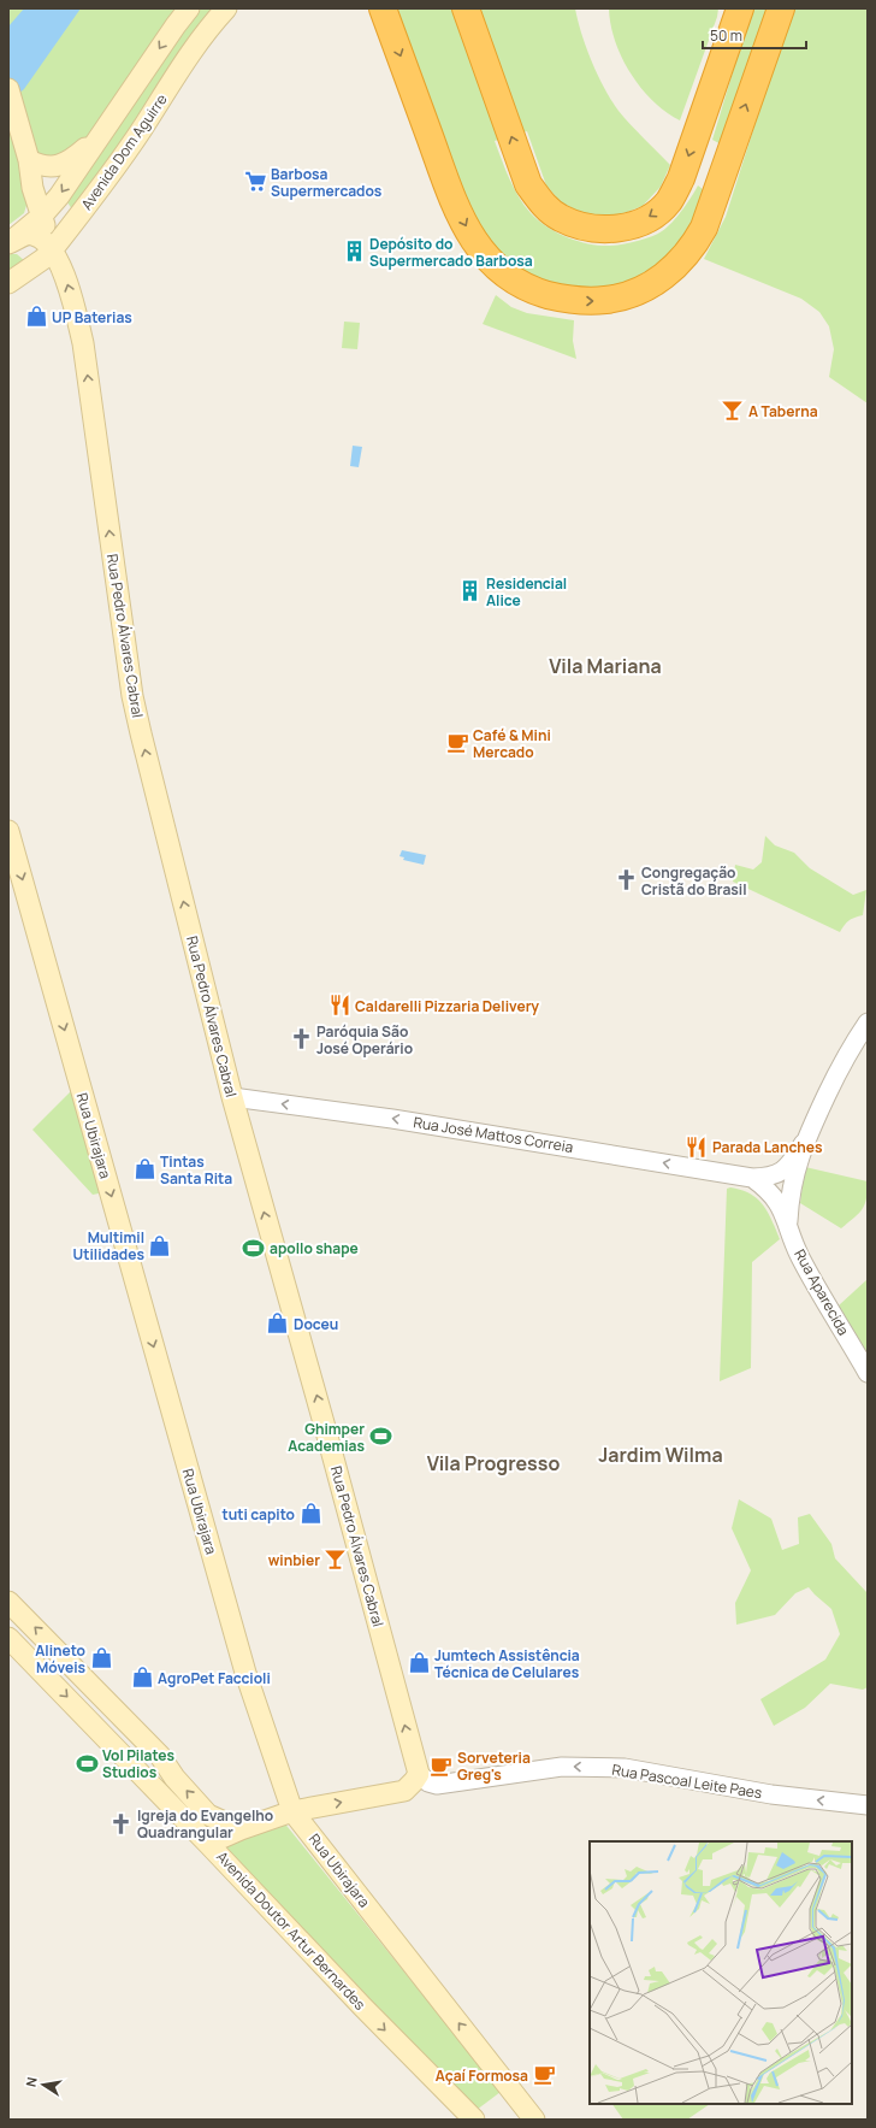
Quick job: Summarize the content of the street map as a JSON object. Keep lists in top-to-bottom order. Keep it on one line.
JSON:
{"streets":{"main road":["Avenida Dom Aguirre","Rua Pedro Álvares Cabral","Rua Ubirajara","Avenida Doutor Artur Bernardes"],"street":["Rua José Mattos Correia","Rua Aparecida","Rua Pascoal Leite Paes"]},"crossings":[["Avenida Dom Aguirre","Rua Pedro Álvares Cabral"],["Rua Pedro Álvares Cabral","Rua José Mattos Correia"],["Rua Pedro Álvares Cabral","Rua Pascoal Leite Paes"],["Rua José Mattos Correia","Rua Aparecida"]],"one_way":["Rua Pedro Álvares Cabral","Rua José Mattos Correia","Rua Pascoal Leite Paes"],"districts":["Vila Mariana","Jardim Wilma","Vila Progresso"],"places":{"supermarket":["Barbosa Supermercados"],"building":["Depósito do Supermercado Barbosa","Residencial Alice"],"shop":["UP Baterias","Tintas Santa Rita","Multimil Utilidades","Doceu","tuti capito","Alineto Móveis","Jumtech Assistência Técnica de Celulares","AgroPet Faccioli"],"bar":["A Taberna","winbier"],"cafe":["Café & Mini Mercado","Sorveteria Greg's","Açaí Formosa"],"church":["Congregação Cristã do Brasil","Paróquia São José Operário","Igreja do Evangelho Quadrangular"],"restaurant":["Caldarelli Pizzaria Delivery","Parada Lanches"],"sports":["apollo shape","Ghimper Academias","Vol Pilates Studios"]},"scale_bar":"50 m","north":"left"}
